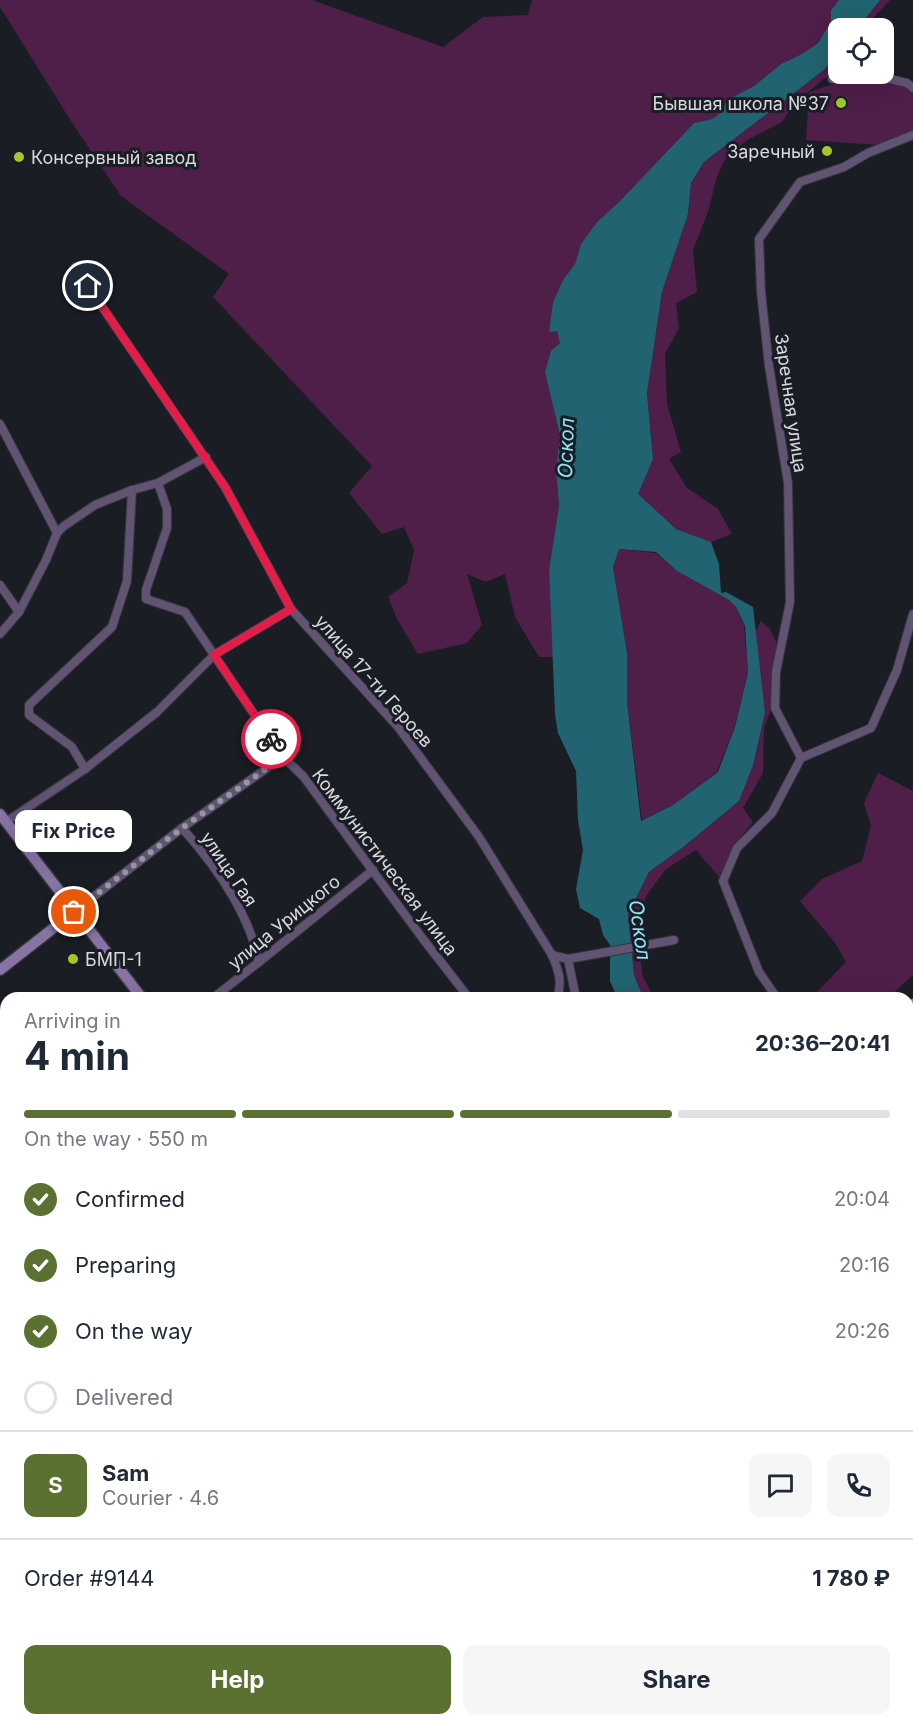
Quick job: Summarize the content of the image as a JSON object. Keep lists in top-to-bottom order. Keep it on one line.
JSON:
{"streets":{"street":["Заречная улица","улица 17-ти Героев","Коммунистическая улица","улица Гая","улица Урицкого"]},"crossings":[["Коммунистическая улица","улица Урицкого"],["улица Гая","улица Урицкого"]],"water":["Оскол"],"places":["Бывшая школа №37","Заречный","Консервный завод","Fix Price","БМП-1"],"page":{"bubble":"Fix Price","heading":["4 min","Arriving in","20:36–20:41"],"panel":["Sam","Courier · 4.6","Order #9144","1 780 ₽"],"bar":"On the way · 550 m","list":[["Confirmed","20:04"],["Preparing","20:16"],["On the way","20:26"],"Delivered"],"round":"S","buttons":["Help","Share"]}}
